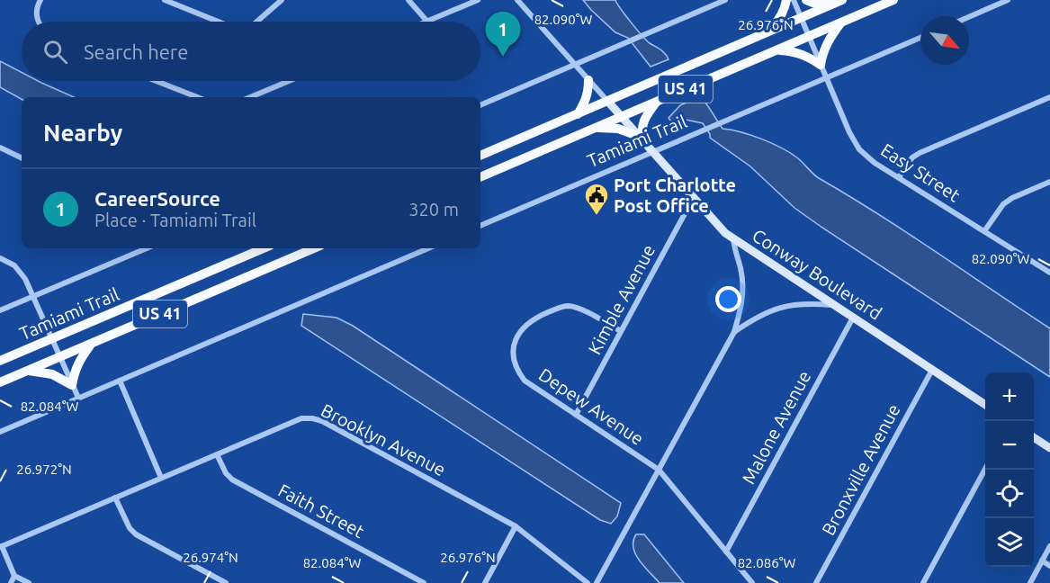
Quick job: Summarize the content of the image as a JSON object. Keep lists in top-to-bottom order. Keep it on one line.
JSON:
{"streets":{"main road":["US 41","Tamiami Trail"],"street":["Easy Street","Conway Boulevard","Kimble Avenue","Depew Avenue","Malone Avenue","Brooklyn Avenue","Bronxville Avenue","Faith Street"]},"crossings":[["US 41","Easy Street"],["US 41","Conway Boulevard"],["Tamiami Trail","Easy Street"],["Tamiami Trail","Conway Boulevard"],["Conway Boulevard","Kimble Avenue"],["Conway Boulevard","Malone Avenue"],["Conway Boulevard","Bronxville Avenue"],["Kimble Avenue","Depew Avenue"],["Depew Avenue","Malone Avenue"],["Brooklyn Avenue","Faith Street"]],"places":{"public building":["Port Charlotte Post Office"]},"north":"bottom right","page":{"pins":"1","search":"Search here","heading":"Nearby","list":[{"mark":"1","name":"CareerSource","note":"Place · Tamiami Trail","value":"320 m"}],"map_buttons":["+","−"]},"coordinates":["82.090°W","26.976°N","82.084°W","26.972°N","26.974°N","82.086°W"]}
